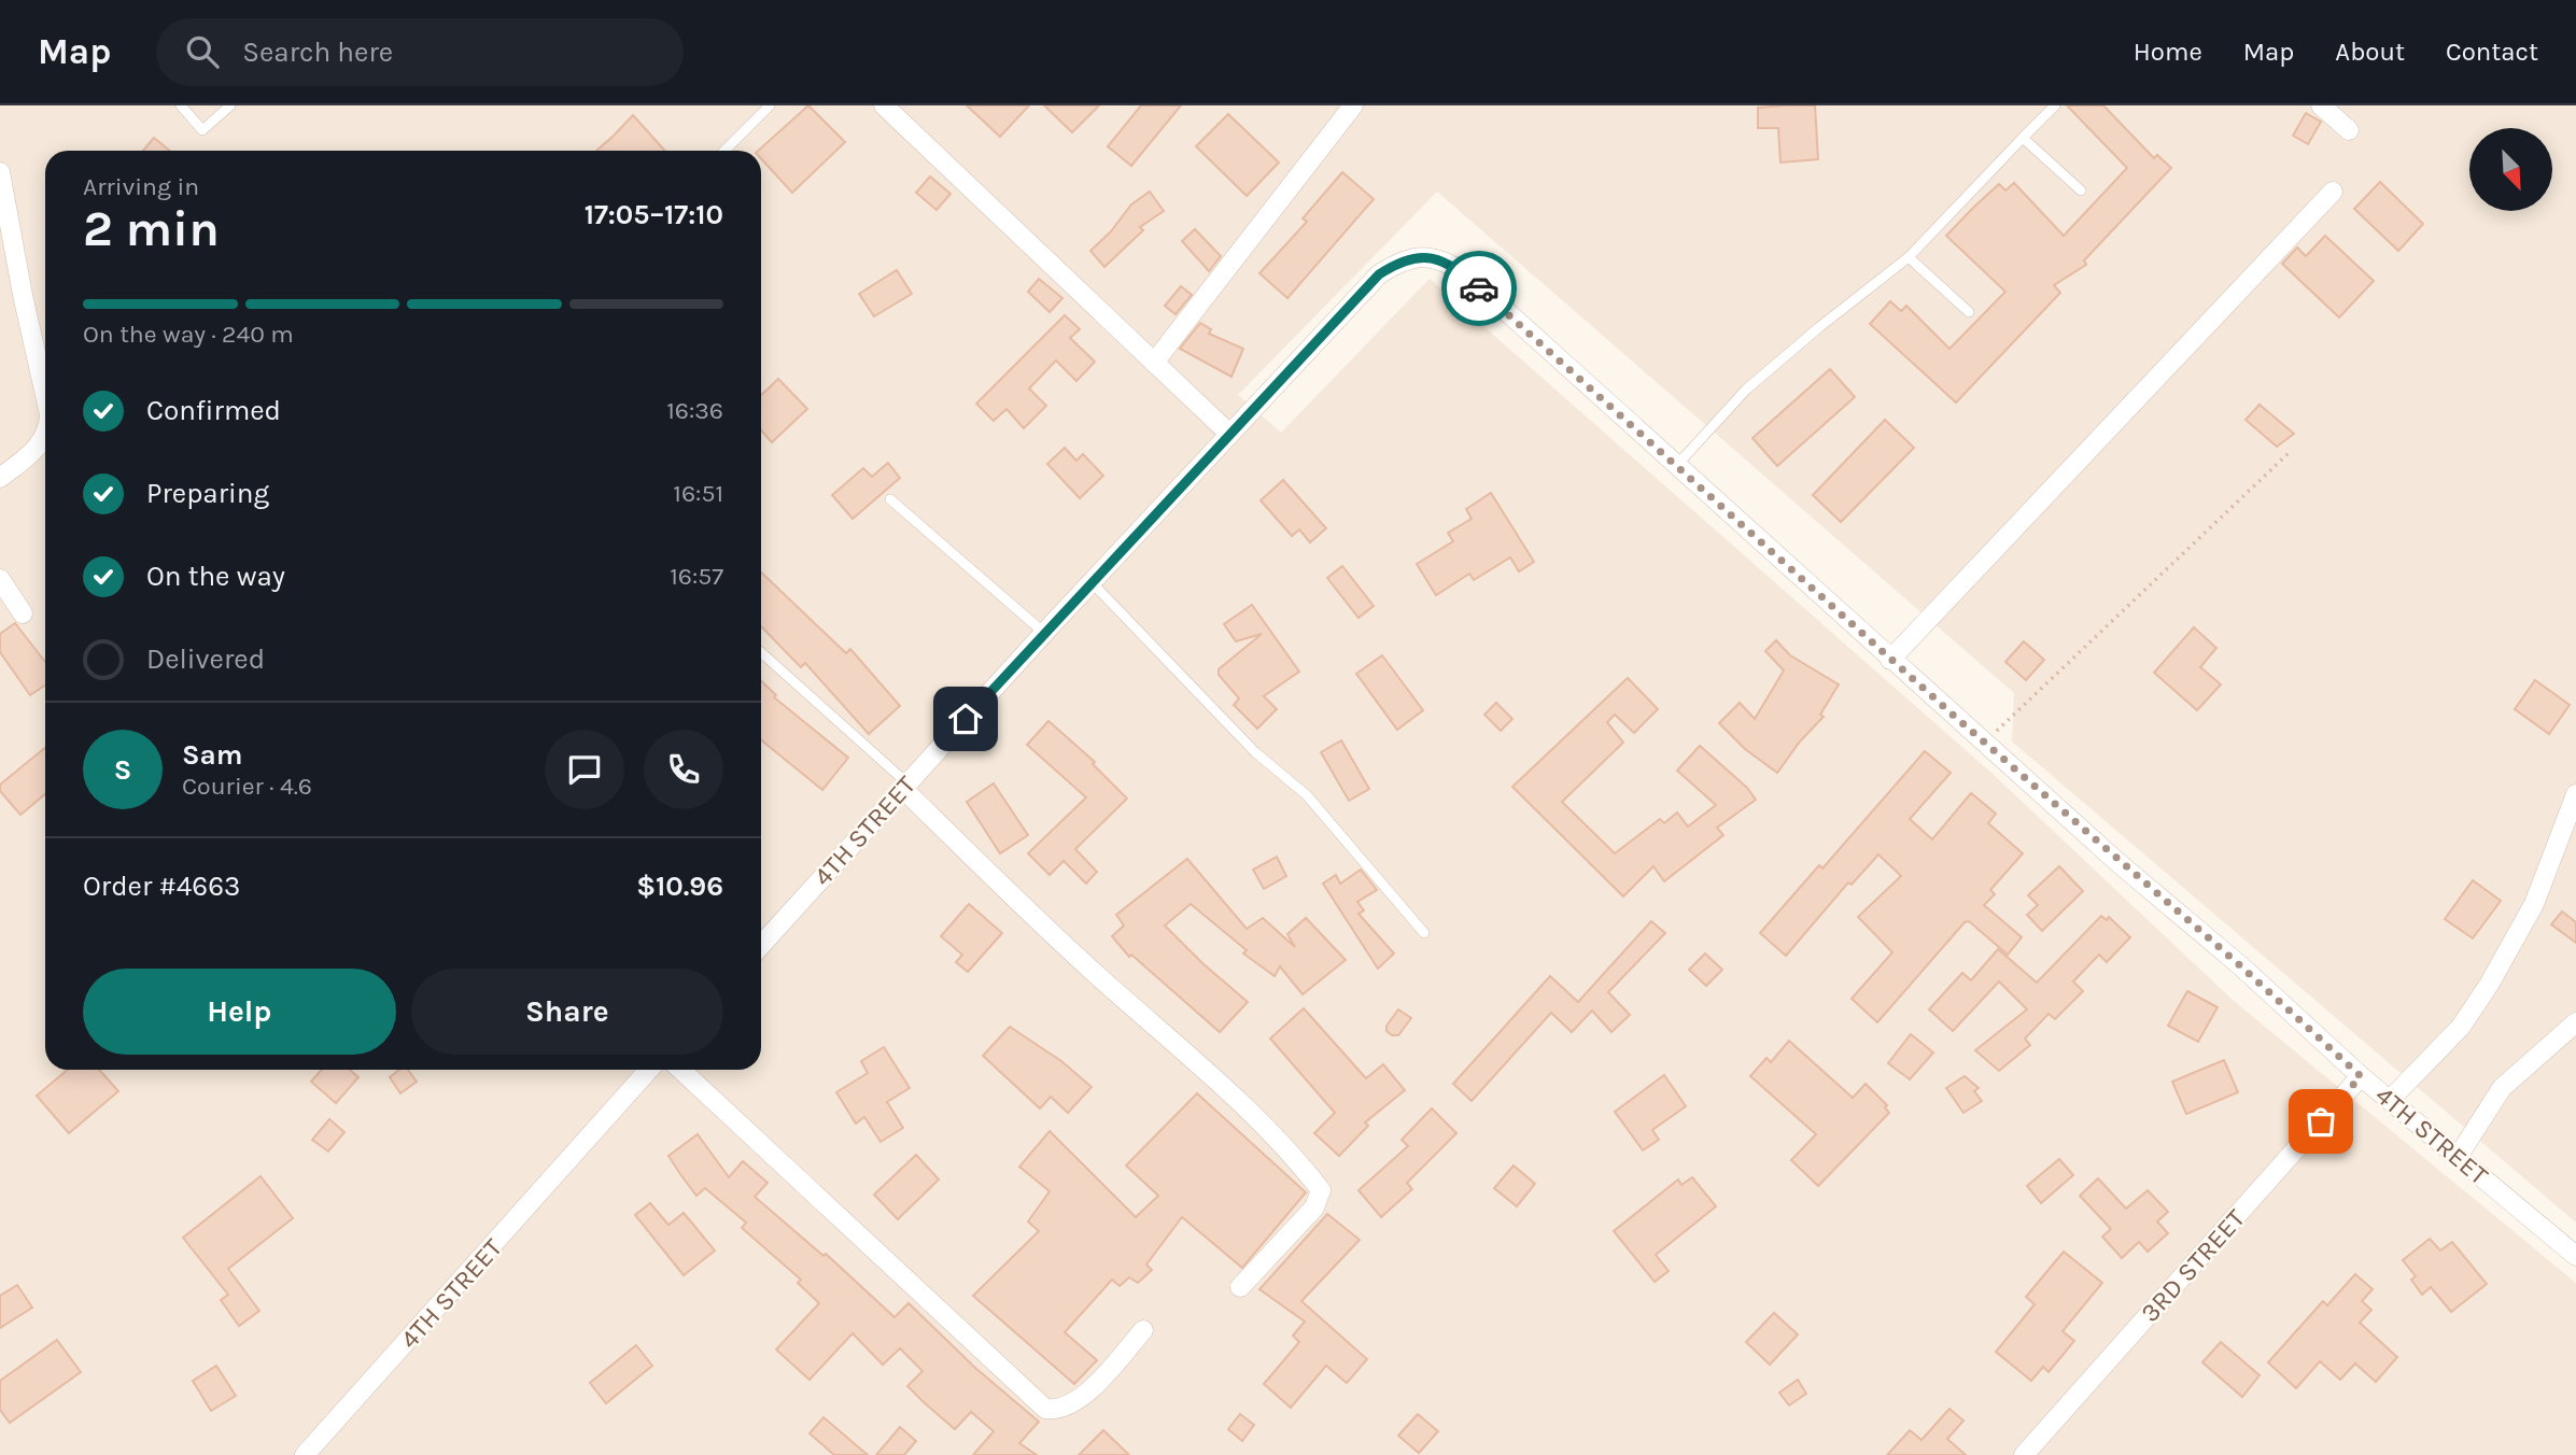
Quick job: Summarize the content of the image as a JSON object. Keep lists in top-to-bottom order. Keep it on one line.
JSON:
{"streets":{"street":["4TH STREET","3RD STREET"]},"crossings":[["4TH STREET","3RD STREET"]],"north":"bottom right","page":{"header":"Map","search":"Search here","nav":["Home","Map","About","Contact"],"heading":["2 min","Arriving in","17:05–17:10"],"panel":["Sam","Courier · 4.6","Order #4663","$10.96"],"bar":"On the way · 240 m","list":[["Confirmed","16:36"],["Preparing","16:51"],["On the way","16:57"],"Delivered"],"round":"S","buttons":["Help","Share"]}}
